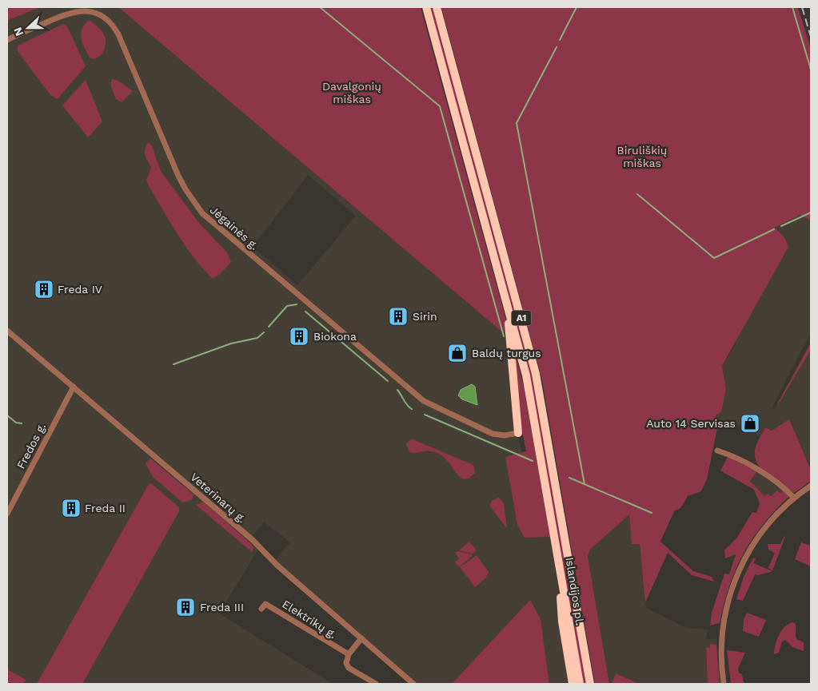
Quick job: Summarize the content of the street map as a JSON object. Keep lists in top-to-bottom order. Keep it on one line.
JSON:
{"streets":{"highway":["A1","Islandijos pl."],"street":["Jėgainės g.","Fredos g.","Veterinarų g.","Elektrikų g."]},"crossings":[["A1","Islandijos pl."],["Fredos g.","Veterinarų g."]],"parks":["Davalgonių miškas","Biruliškių miškas"],"places":{"building":["Freda IV","Sirin","Biokona","Freda II","Freda III"],"shop":["Baldų turgus","Auto 14 Servisas"]},"north":"left"}
